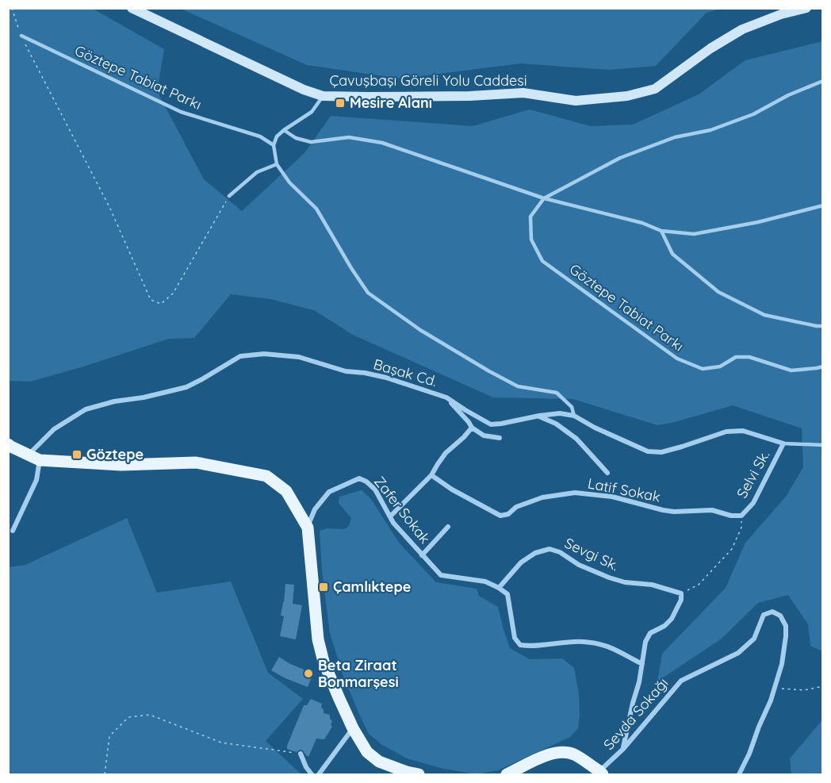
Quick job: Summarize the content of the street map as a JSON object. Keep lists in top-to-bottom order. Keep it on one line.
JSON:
{"streets":{"main road":["Çavuşbaşı Göreli Yolu Caddesi"],"street":["Başak Cd.","Selvi Sk.","Latif Sokak","Zafer Sokak","Sevgi Sk.","Sevda Sokağı"],"lane":["Göztepe Tabiat Parkı"]},"crossings":[["Başak Cd.","Selvi Sk."],["Selvi Sk.","Latif Sokak"],["Zafer Sokak","Sevgi Sk."]],"places":{"transit":["Mesire Alanı","Göztepe","Çamlıktepe"],"other":["Beta Ziraat Bonmarşesi"]}}
